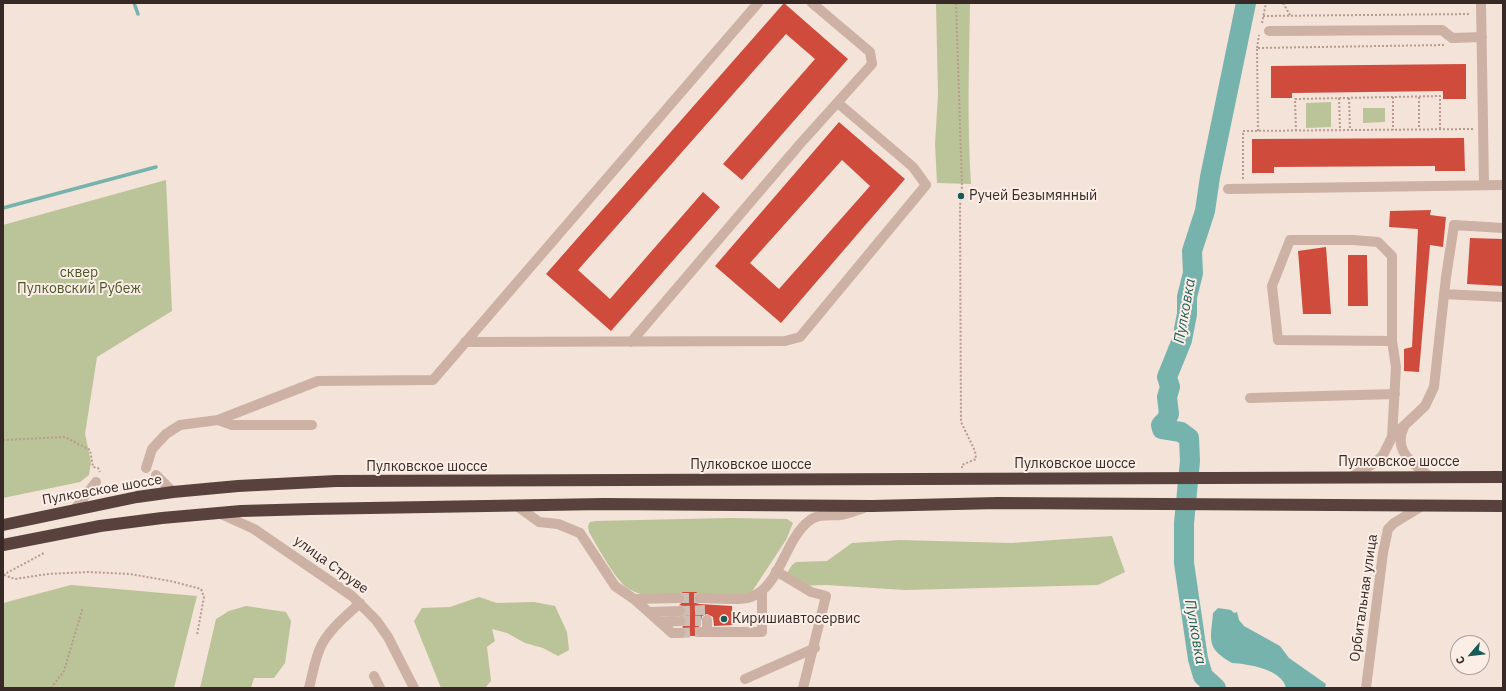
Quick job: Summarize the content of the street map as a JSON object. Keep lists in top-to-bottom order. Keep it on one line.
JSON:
{"streets":{"highway":["Пулковское шоссе"],"street":["улица Струве","Орбитальная улица"]},"water":["Пулковка"],"parks":["сквер Пулковский Рубеж"],"places":["Ручей Безымянный","Киришиавтосервис"],"north":"bottom left"}
